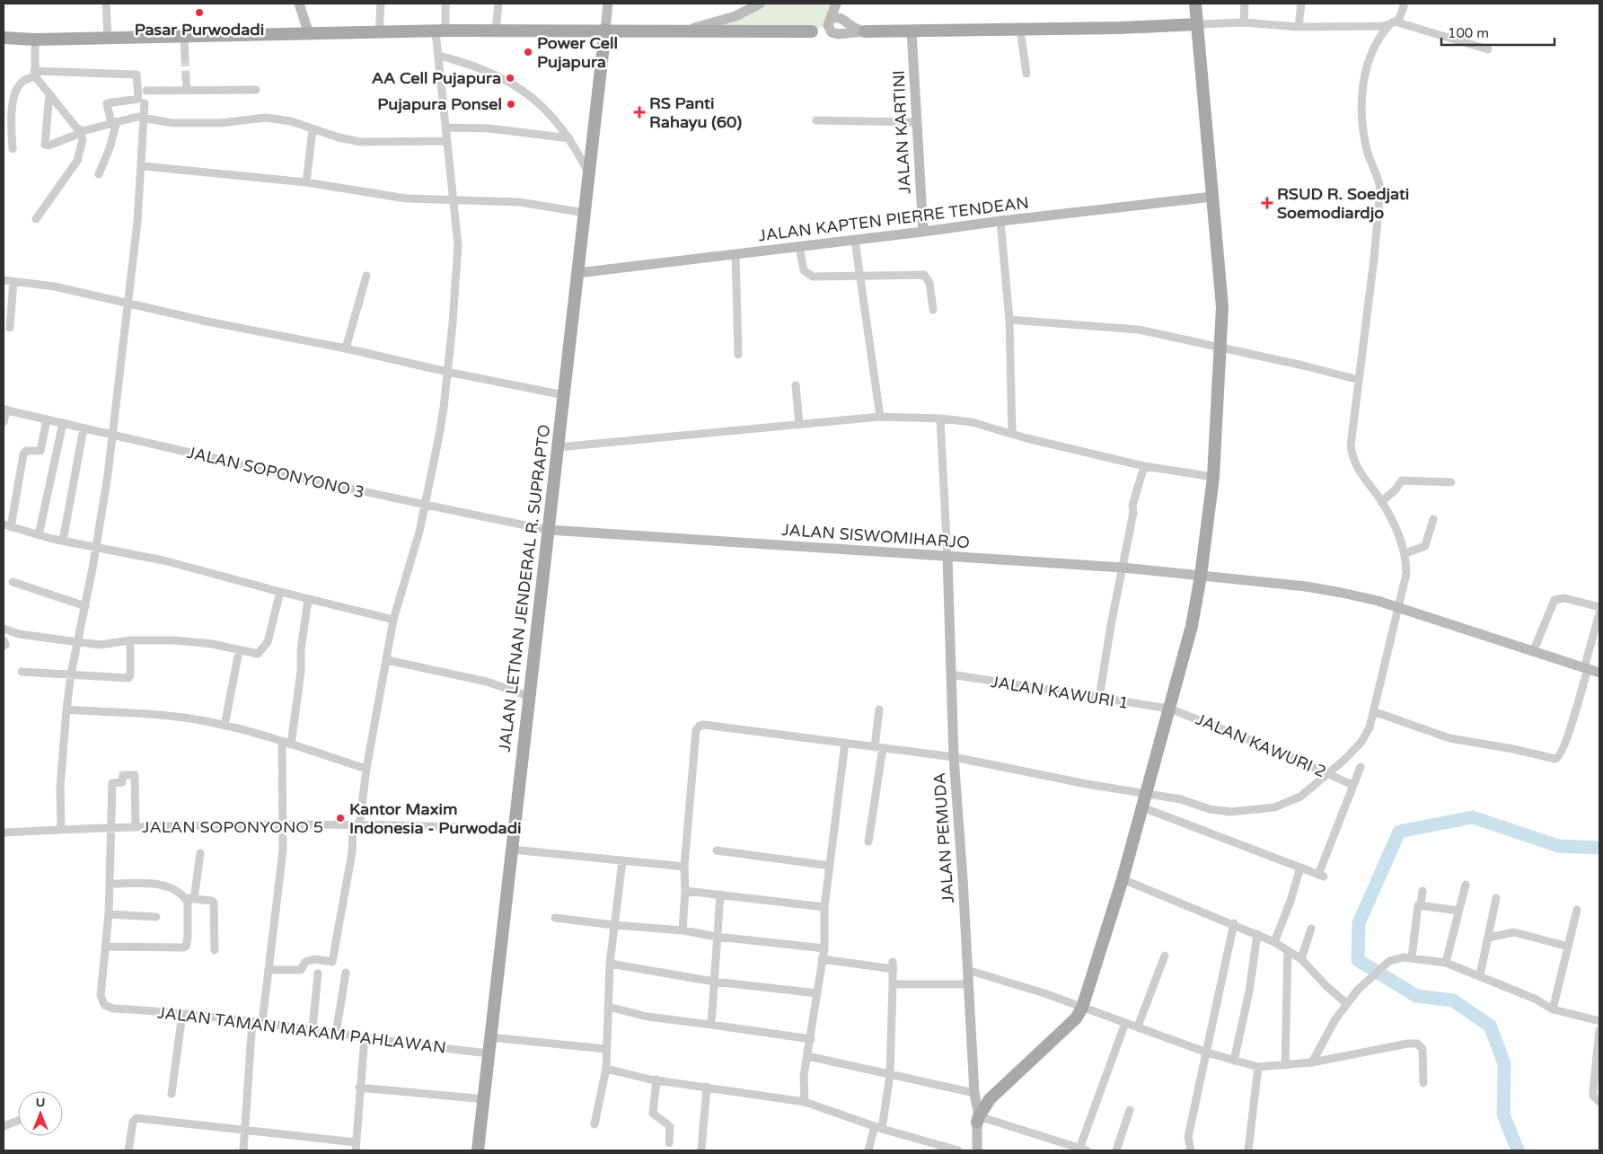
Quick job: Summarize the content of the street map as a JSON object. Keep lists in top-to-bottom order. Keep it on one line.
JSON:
{"streets":{"main road":["JALAN KARTINI","JALAN KAPTEN PIERRE TENDEAN","JALAN SISWOMIHARJO","JALAN LETNAN JENDERAL R. SUPRAPTO","JALAN PEMUDA"],"street":["JALAN SOPONYONO 3","JALAN KAWURI 1","JALAN KAWURI 2","JALAN SOPONYONO 5","JALAN TAMAN MAKAM PAHLAWAN"]},"crossings":[["JALAN KARTINI","JALAN KAPTEN PIERRE TENDEAN"],["JALAN KAPTEN PIERRE TENDEAN","JALAN LETNAN JENDERAL R. SUPRAPTO"],["JALAN SOPONYONO 3","JALAN SISWOMIHARJO"],["JALAN SOPONYONO 3","JALAN LETNAN JENDERAL R. SUPRAPTO"],["JALAN SISWOMIHARJO","JALAN LETNAN JENDERAL R. SUPRAPTO"],["JALAN SISWOMIHARJO","JALAN PEMUDA"],["JALAN LETNAN JENDERAL R. SUPRAPTO","JALAN SOPONYONO 5"],["JALAN LETNAN JENDERAL R. SUPRAPTO","JALAN TAMAN MAKAM PAHLAWAN"],["JALAN KAWURI 1","JALAN KAWURI 2"],["JALAN KAWURI 1","JALAN PEMUDA"],["JALAN SOPONYONO 5","JALAN TAMAN MAKAM PAHLAWAN"]],"places":{"other":["Pasar Purwodadi","Power Cell Pujapura","AA Cell Pujapura","Pujapura Ponsel","Kantor Maxim Indonesia - Purwodadi"],"health":["RS Panti Rahayu (60)","RSUD R. Soedjati Soemodiardjo"]},"scale_bar":"100 m","north":"top"}
